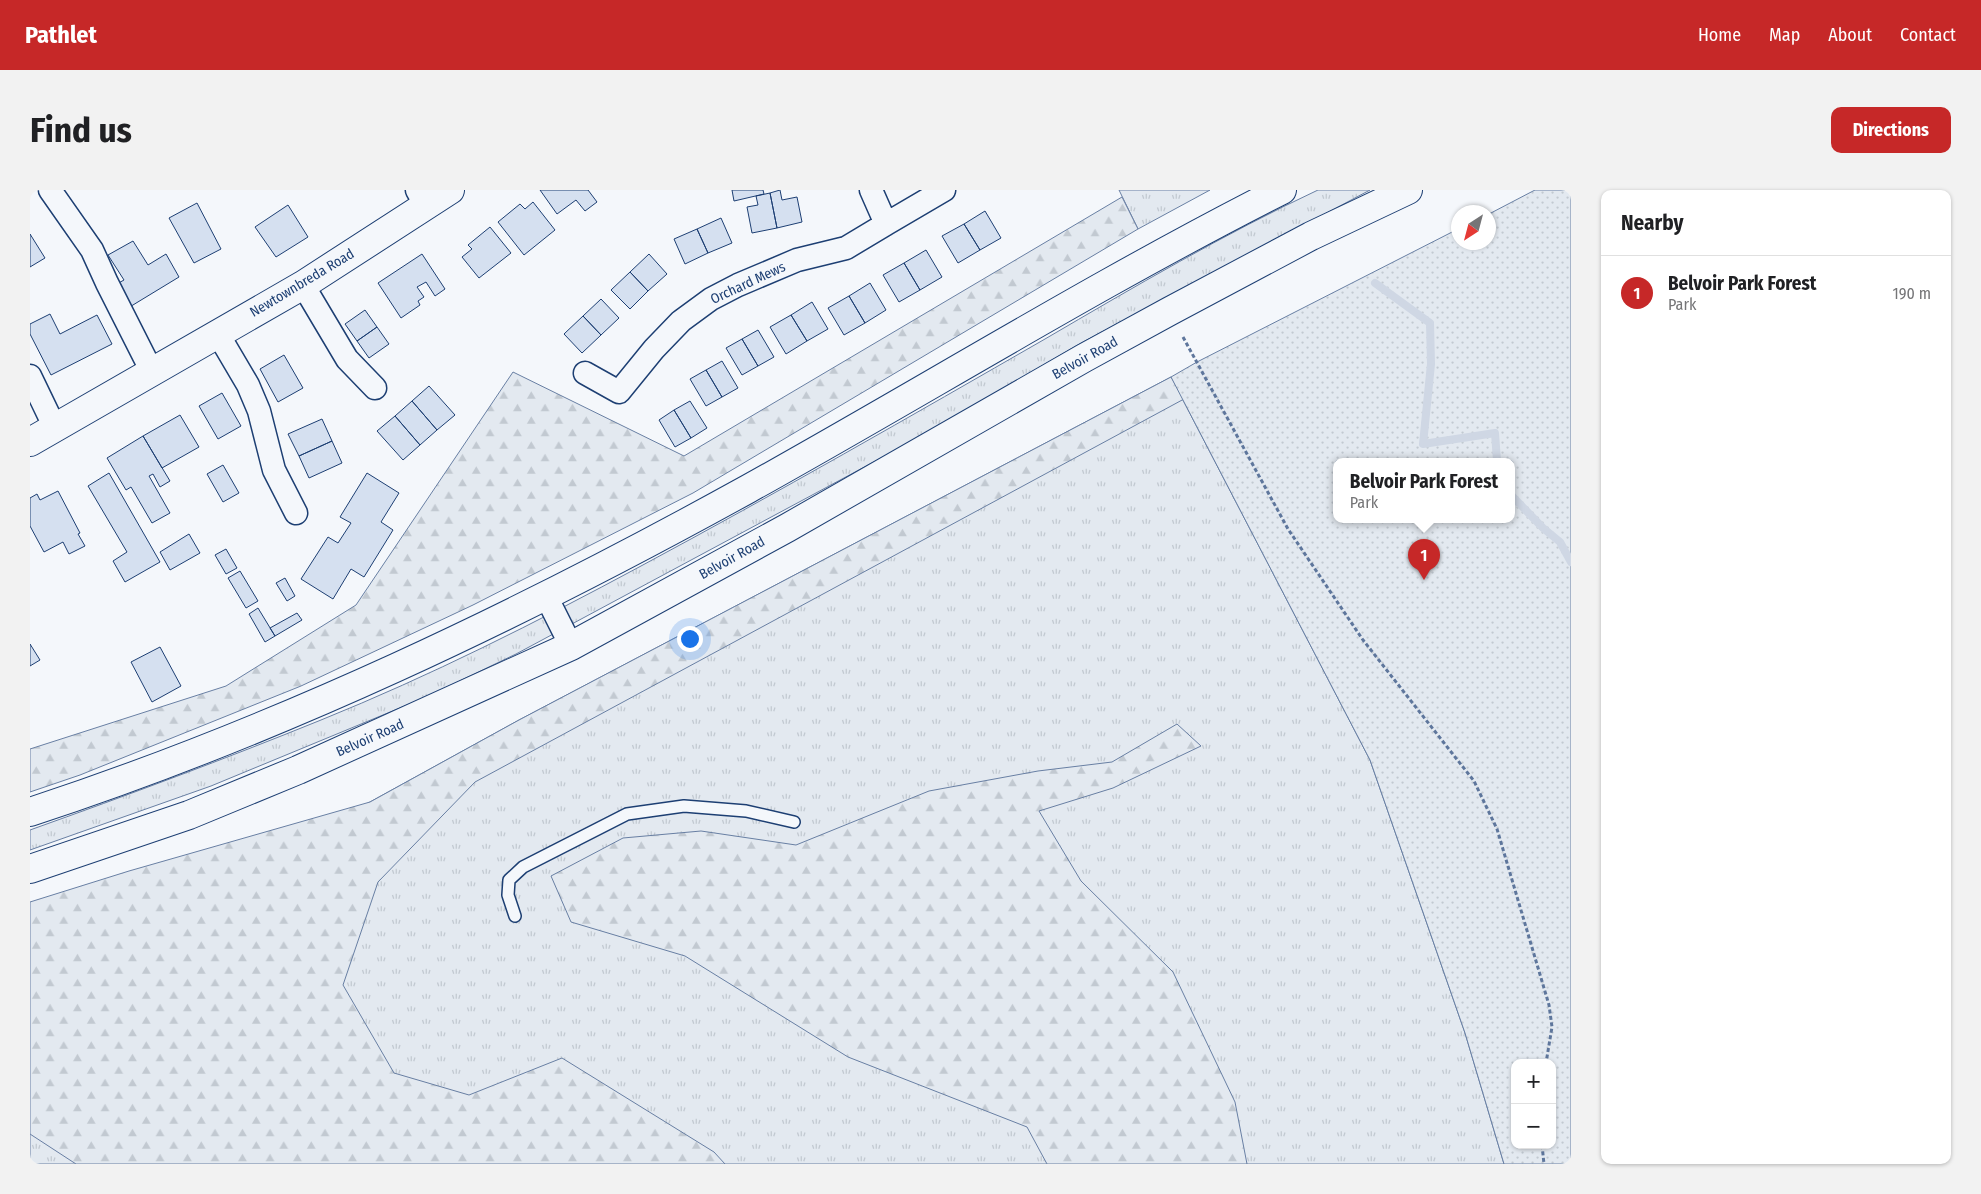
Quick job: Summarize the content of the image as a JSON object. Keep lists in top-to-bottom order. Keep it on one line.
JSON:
{"streets":{"main road":["Newtownbreda Road","Belvoir Road"],"street":["Orchard Mews"]},"north":"bottom left","page":{"header":"Pathlet","nav":["Home","Map","About","Contact"],"buttons":"Directions","title":"Find us","heading":"Nearby","list":[{"mark":"1","name":"Belvoir Park Forest","note":"Park","value":"190 m"}],"popup":["Belvoir Park Forest","Park"],"pins":"1","map_buttons":["+","−"]}}
